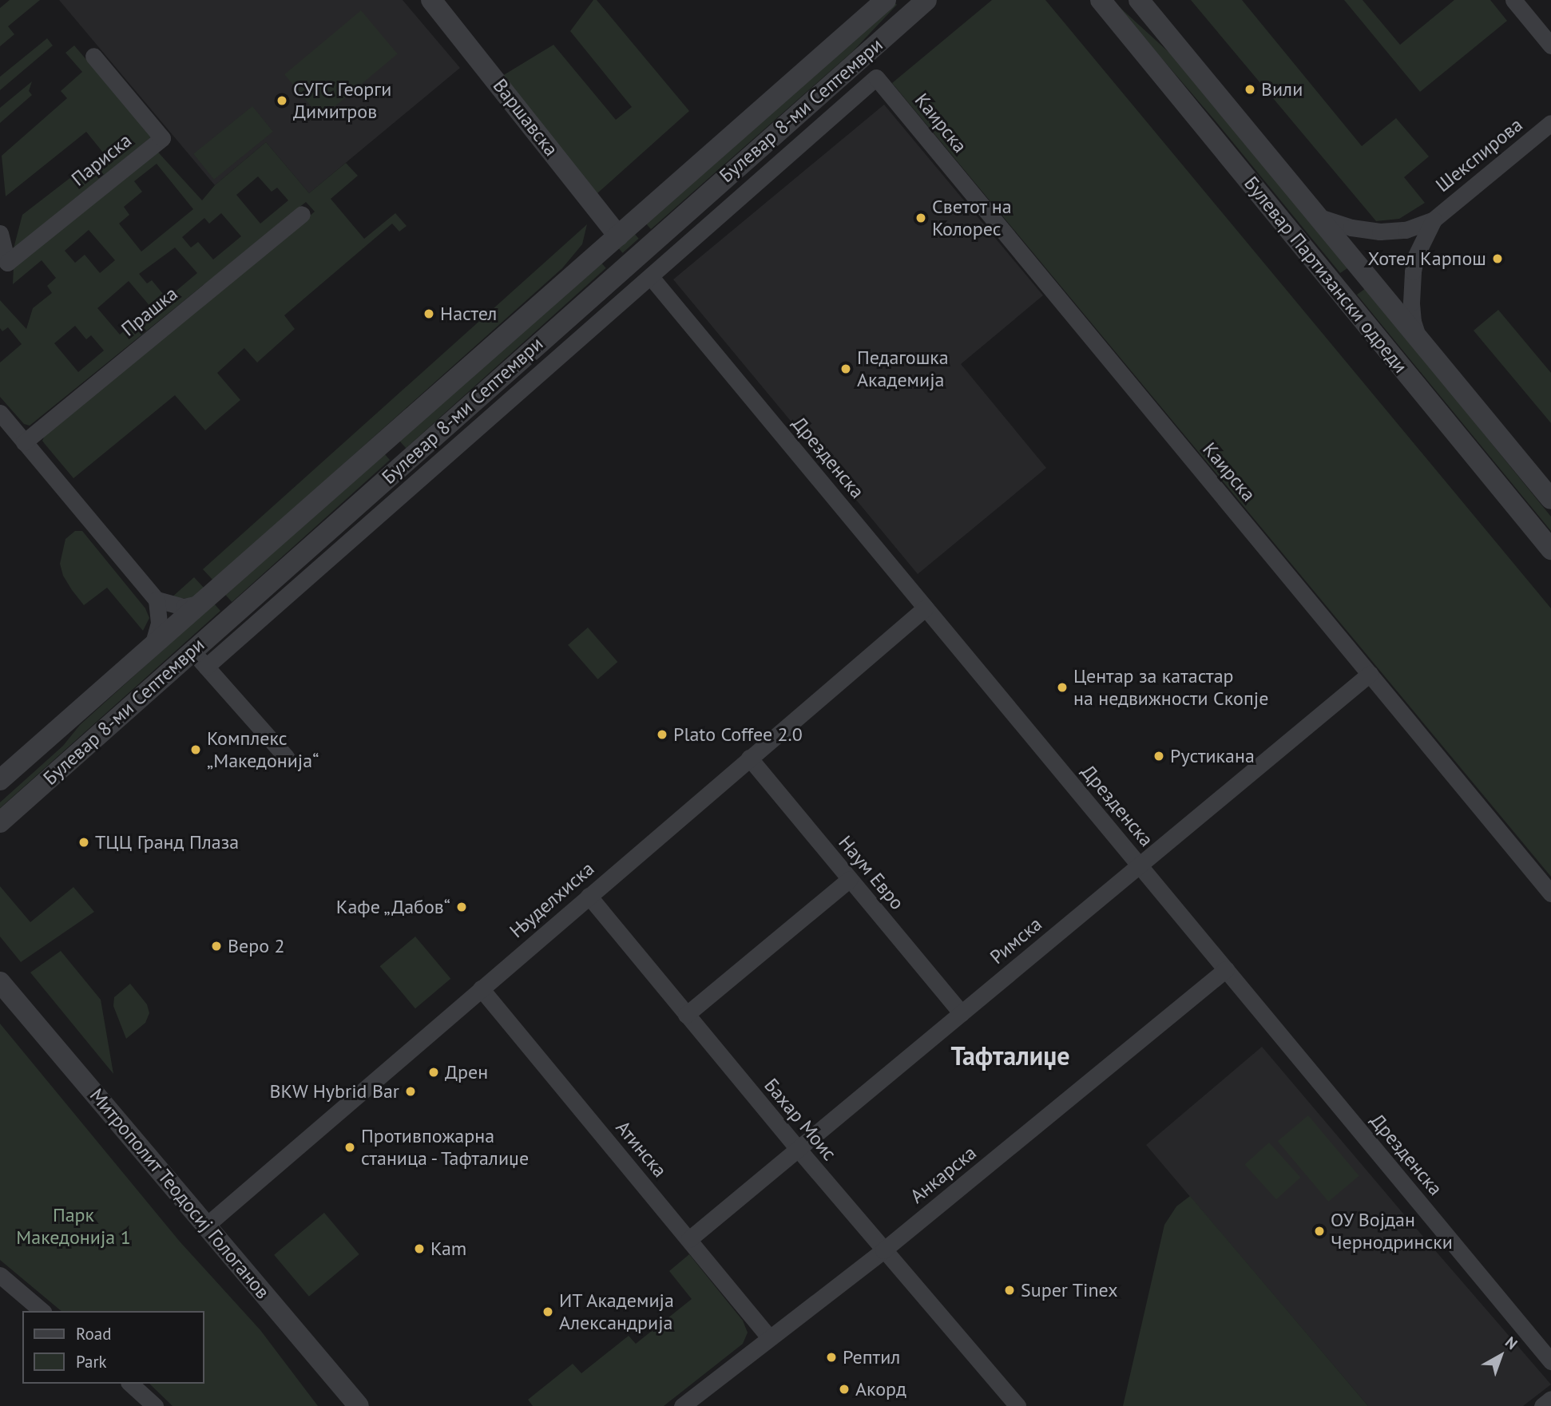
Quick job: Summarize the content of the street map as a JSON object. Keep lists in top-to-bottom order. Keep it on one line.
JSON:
{"streets":{"street":["Булевар 8-ми Септември","Варшавска","Каирска","Шекспирова","Париска","Булевар Партизански одреди","Прашка","Дрезденска","Наум Евро","Њуделхиска","Римска","Бахар Моис","Атинска","Анкарска","Митрополит Теодосиј Гологанов"]},"crossings":[["Булевар 8-ми Септември","Варшавска"],["Каирска","Римска"],["Шекспирова","Булевар Партизански одреди"],["Дрезденска","Њуделхиска"],["Дрезденска","Римска"],["Дрезденска","Анкарска"],["Наум Евро","Њуделхиска"],["Наум Евро","Римска"],["Њуделхиска","Бахар Моис"],["Њуделхиска","Атинска"],["Њуделхиска","Митрополит Теодосиј Гологанов"],["Римска","Бахар Моис"],["Римска","Атинска"],["Бахар Моис","Анкарска"],["Атинска","Анкарска"]],"districts":["Тафталиџе"],"parks":["Парк Македонија 1"],"places":["Вили","СУГС Георги Димитров","Светот на Колорес","Хотел Карпош","Настел","Педагошка Академија","Центар за катастар на недвижности Скопје","Plato Coffee 2.0","Комплекс „Македонија“","Рустикана","ТЦЦ Гранд Плаза","Кафе „Дабов“","Веро 2","Дрен","BKW Hybrid Bar","Противпожарна станица - Тафталиџе","ОУ Војдан Чернодрински","Kam","Super Tinex","ИТ Академија Александрија","Рептил","Акорд"],"legend":["Road","Park"],"north":"top right"}
